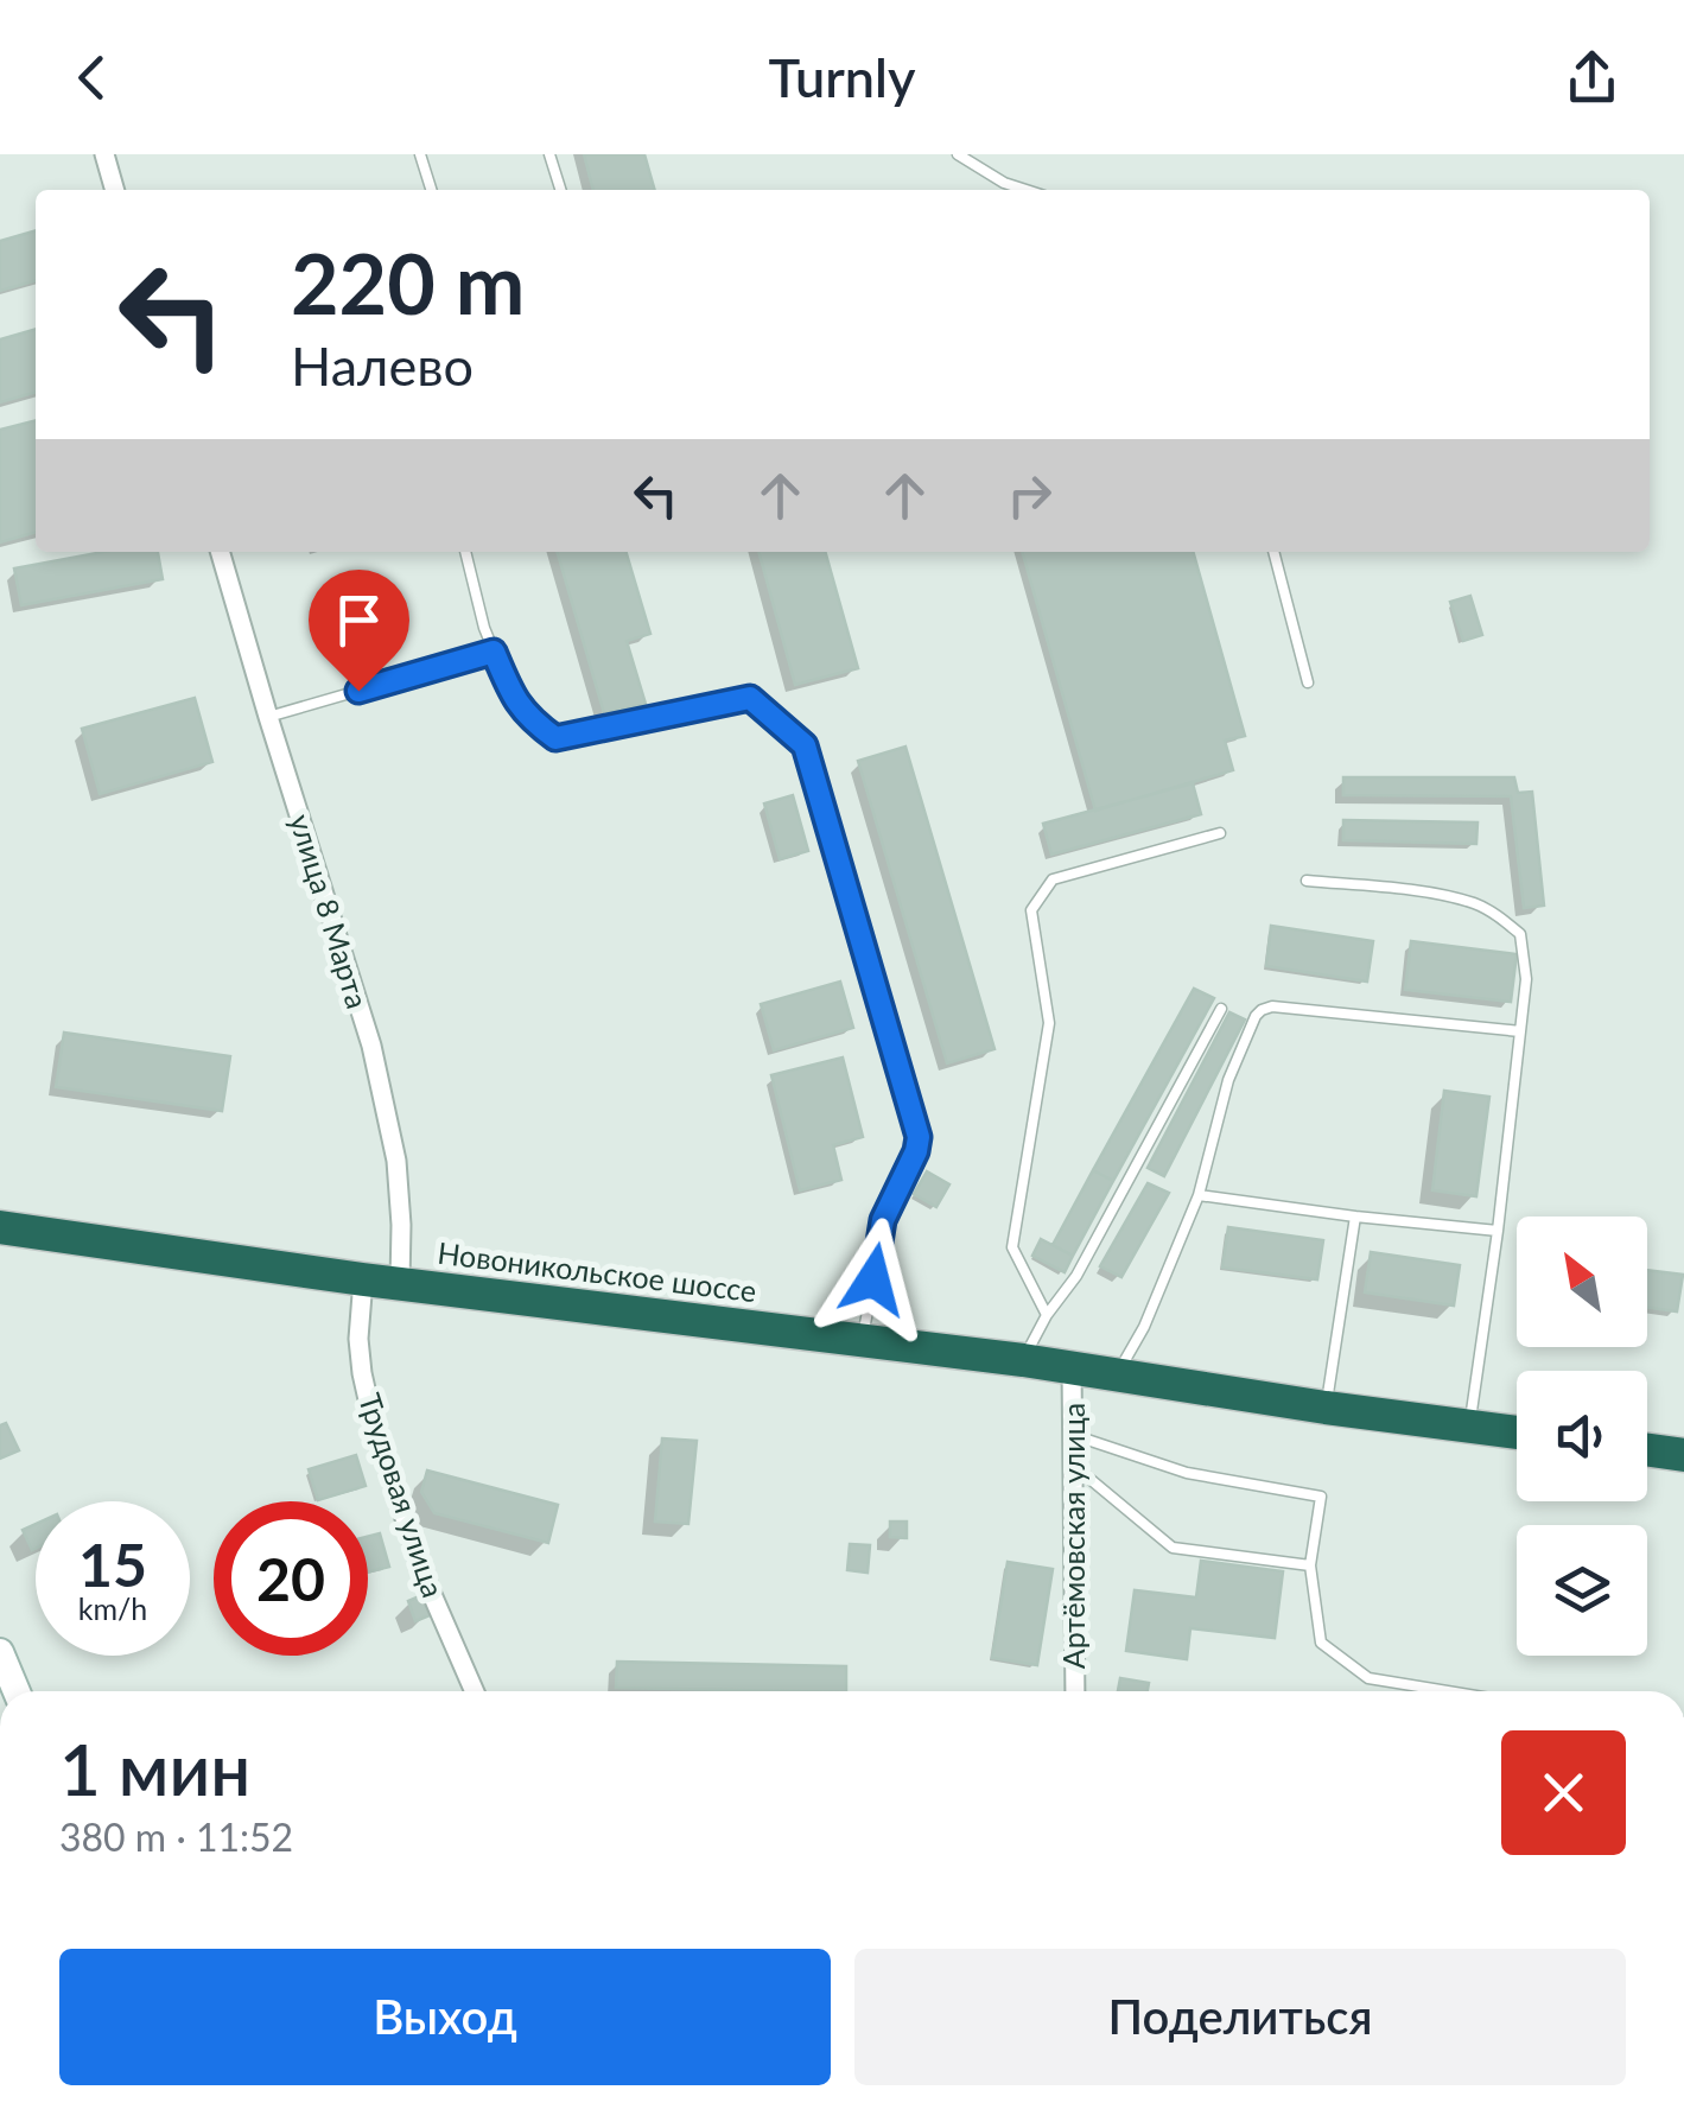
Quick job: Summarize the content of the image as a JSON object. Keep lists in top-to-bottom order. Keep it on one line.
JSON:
{"streets":{"highway":["Новоникольское шоссе"],"street":["улица 8 Марта","Трудовая улица","Артёмовская улица"]},"crossings":[["улица 8 Марта","Новоникольское шоссе"],["Новоникольское шоссе","Трудовая улица"],["Новоникольское шоссе","Артёмовская улица"]],"north":"top left","page":{"header":"Turnly","turn":["220 m","Налево"],"speed":"15 km/h","limit":"20","heading":["1 мин","380 m · 11:52"],"buttons":["Выход","Поделиться"]}}
